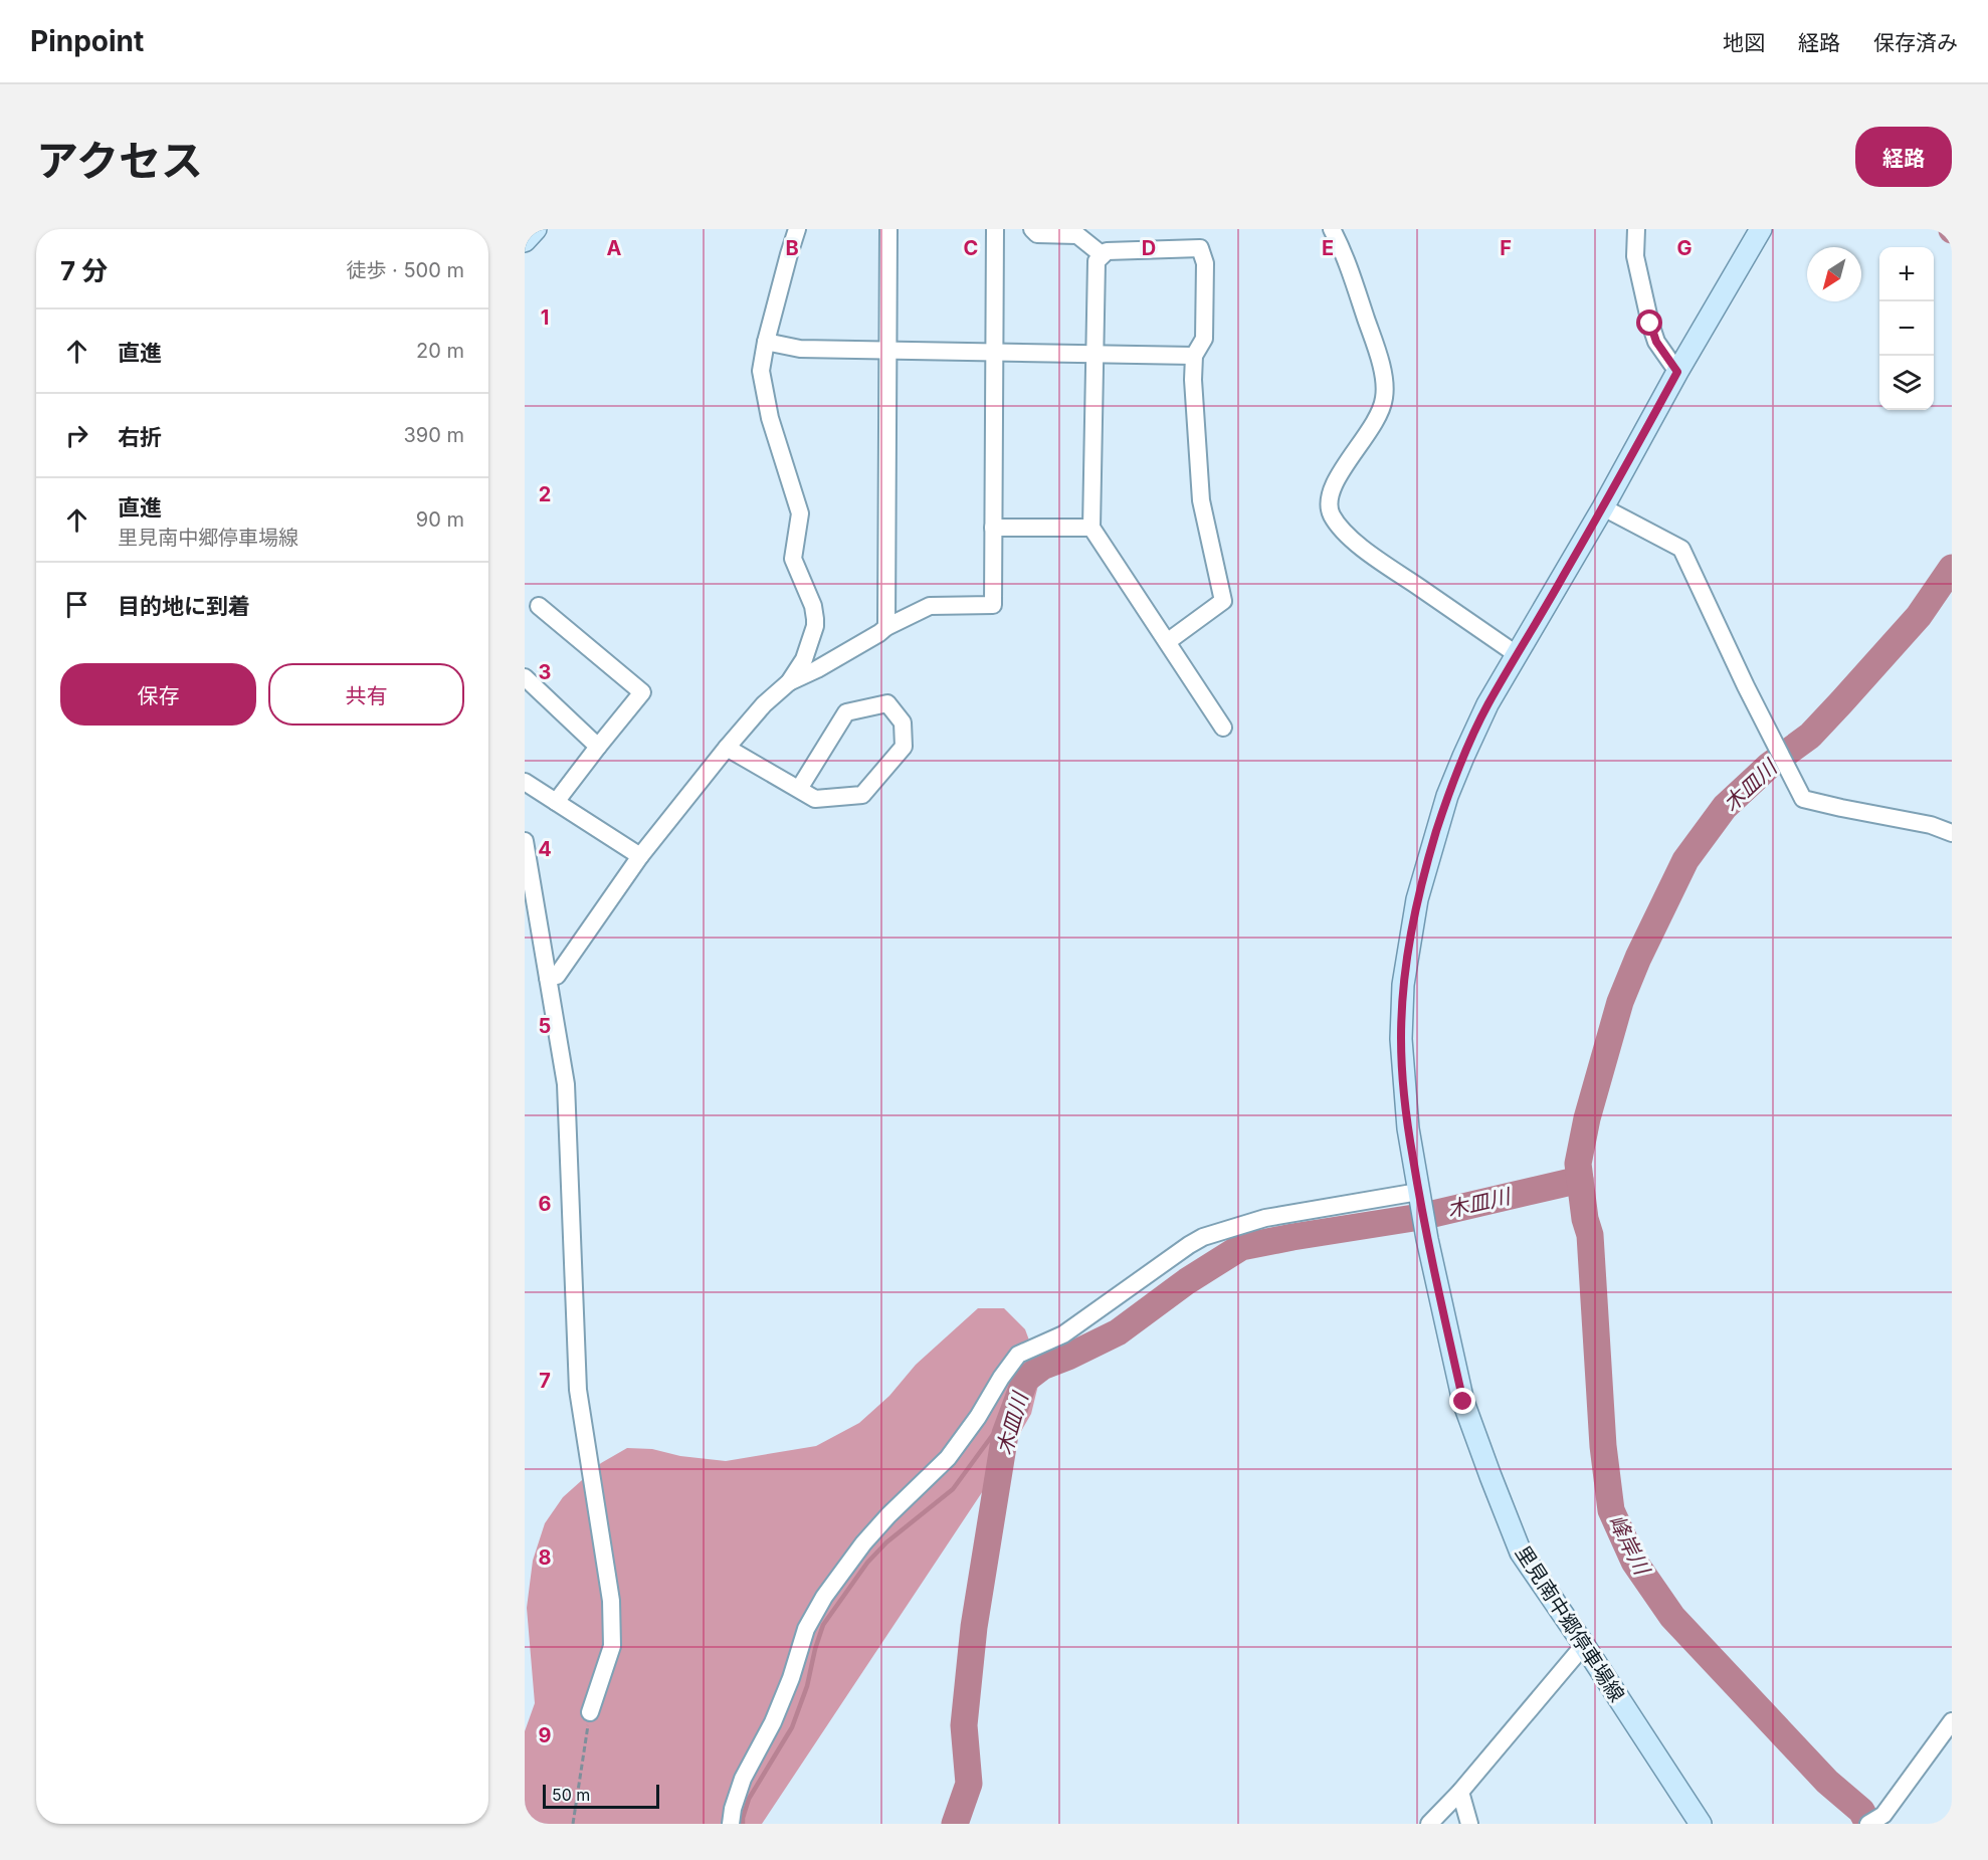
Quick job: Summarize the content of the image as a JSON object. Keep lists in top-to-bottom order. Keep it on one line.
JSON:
{"streets":{"main road":["里見南中郷停車場線"]},"water":["木皿川","峰岸川"],"scale_bar":"50 m","north":"bottom left","page":{"header":"Pinpoint","nav":["地図","経路","保存済み"],"title":"アクセス","buttons":["経路",["保存","共有"]],"heading":["7 分","徒歩 · 500 m"],"map_buttons":["+","−"],"list":[["直進","20 m"],["右折","390 m"],["直進","里見南中郷停車場線","90 m"],"目的地に到着"],"scale":"50 m"},"grid":{"columns":["A","B","C","D","E","F","G"],"rows":["1","2","3","4","5","6","7","8","9"]}}
